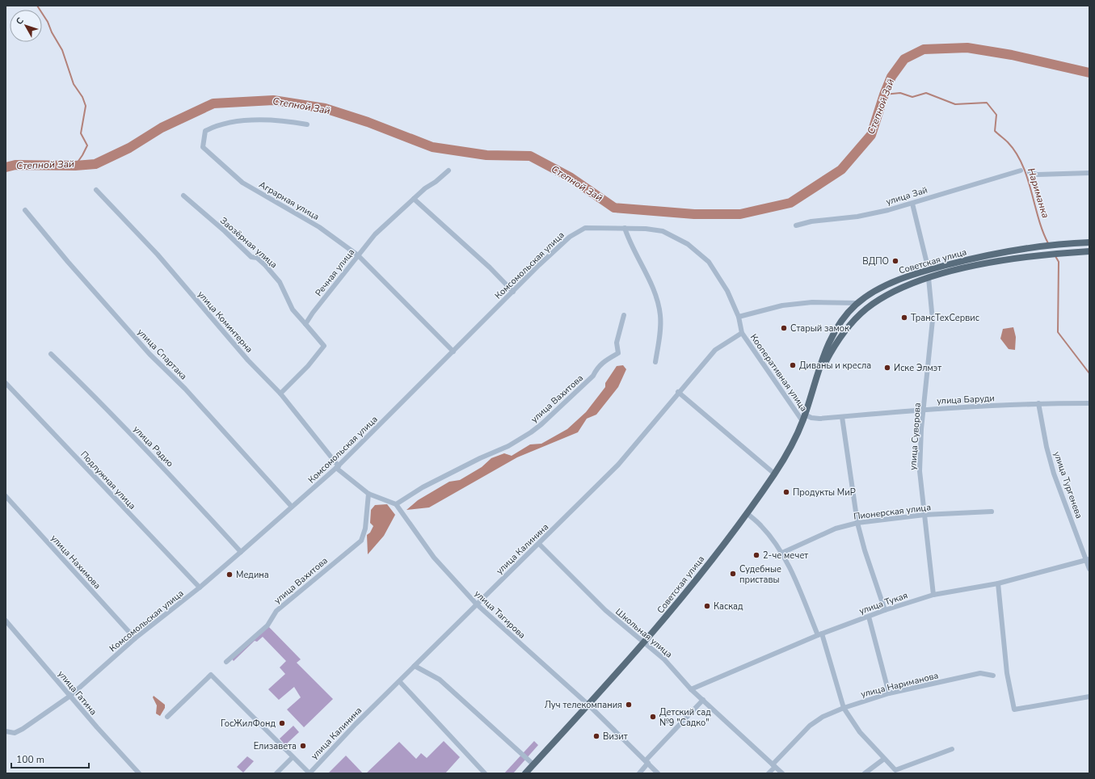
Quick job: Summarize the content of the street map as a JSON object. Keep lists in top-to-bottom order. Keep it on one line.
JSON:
{"streets":{"main road":["Советская улица"],"street":["улица Зай","Аграрная улица","Заозёрная улица","Комсомольская улица","Речная улица","улица Коминтерна","улица Спартака","Кооперативная улица","улица Вахитова","улица Баруди","улица Суворова","улица Радио","Подлужная улица","улица Тургенева","Пионерская улица","улица Калинина","улица Нахимова","улица Тукая","улица Тагирова","Школьная улица","улица Нариманова","улица Гатина"]},"crossings":[["Аграрная улица","Комсомольская улица"],["Аграрная улица","Речная улица"],["Заозёрная улица","Речная улица"],["Советская улица","Кооперативная улица"],["Советская улица","улица Баруди"],["Советская улица","улица Суворова"],["Советская улица","улица Тагирова"],["Советская улица","Школьная улица"],["Комсомольская улица","улица Коминтерна"],["Комсомольская улица","улица Спартака"],["Комсомольская улица","Кооперативная улица"],["Комсомольская улица","улица Радио"],["Комсомольская улица","Подлужная улица"],["Комсомольская улица","улица Нахимова"],["Комсомольская улица","улица Гатина"],["Кооперативная улица","улица Баруди"],["Кооперативная улица","улица Калинина"],["улица Вахитова","улица Тагирова"],["улица Баруди","улица Суворова"],["улица Баруди","улица Тургенева"],["улица Суворова","Пионерская улица"],["улица Суворова","улица Тукая"],["улица Тургенева","улица Тукая"],["улица Калинина","улица Тагирова"],["улица Калинина","Школьная улица"],["улица Тукая","Школьная улица"],["Школьная улица","улица Нариманова"]],"water":["Степной Зай","Нариманка"],"places":["ВДПО","ТрансТехСервис","Старый замок","Диваны и кресла","Иске Элмэт","Продукты МиР","2-че мечет","Судебные приставы","Медина","Каскад","Луч телекомпания","Детский сад №9 \"Садко\"","ГосЖилФонд","Визит","Елизавета"],"scale_bar":"100 m","north":"top left"}
